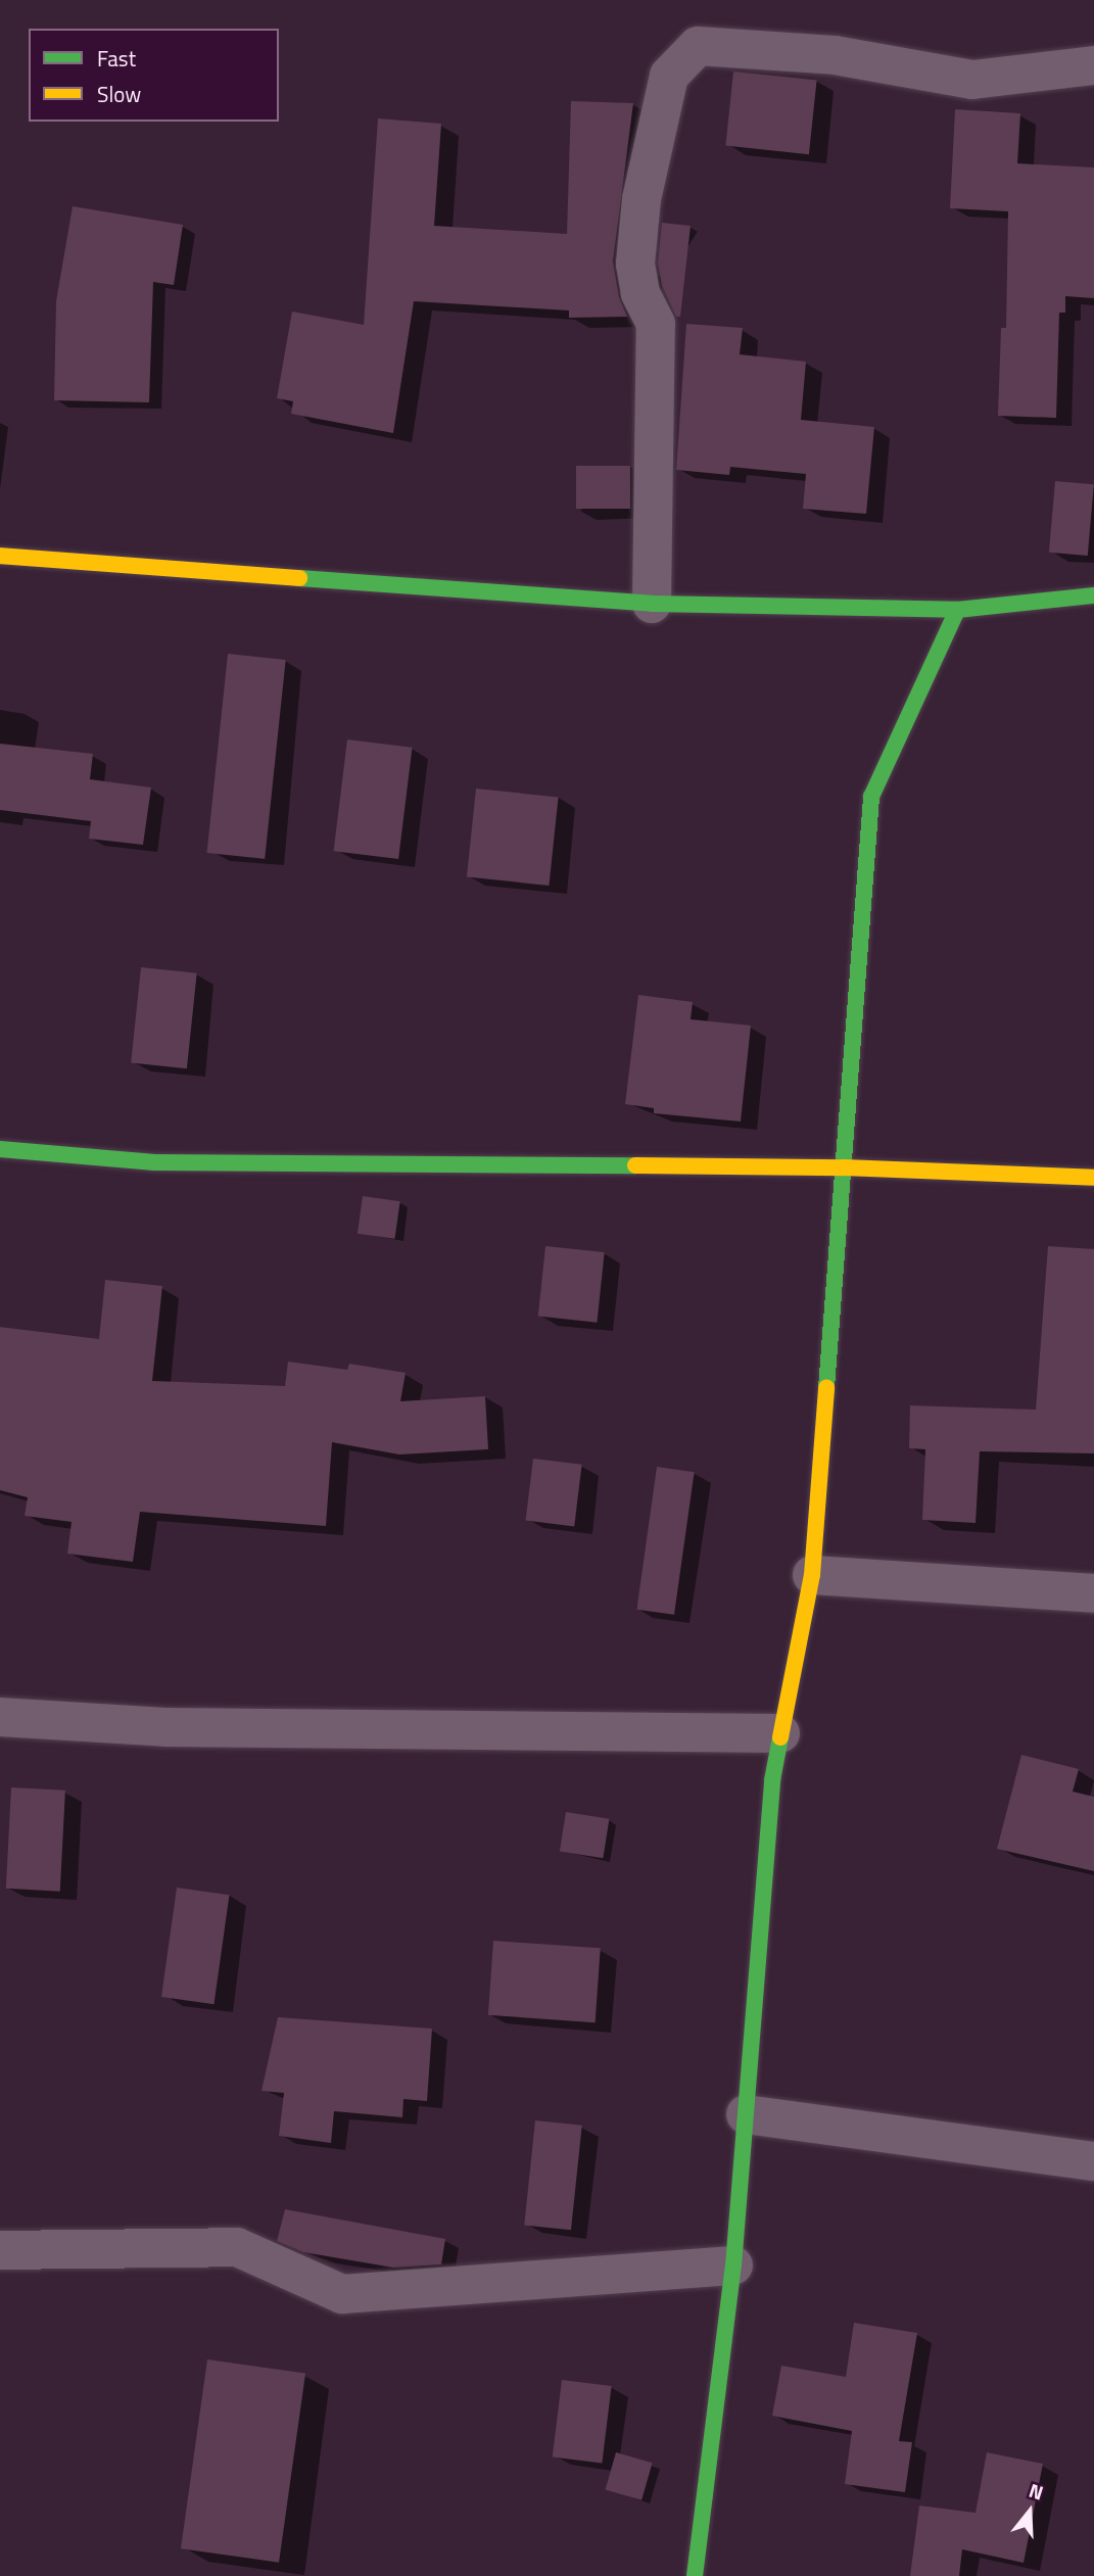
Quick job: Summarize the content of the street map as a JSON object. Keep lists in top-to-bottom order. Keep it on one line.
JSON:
{"legend":["Fast","Slow"],"north":"top"}
